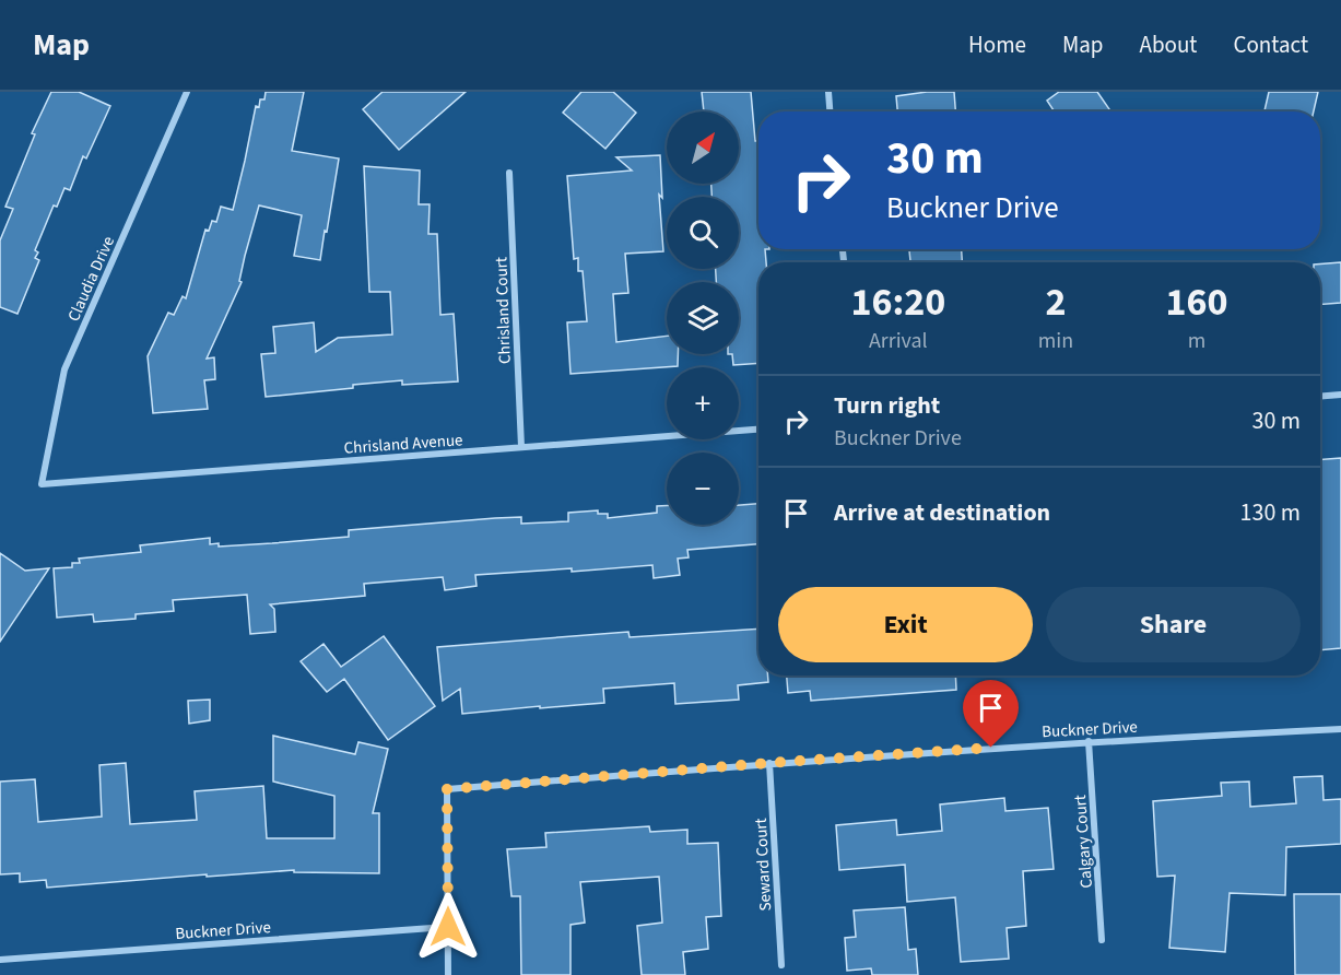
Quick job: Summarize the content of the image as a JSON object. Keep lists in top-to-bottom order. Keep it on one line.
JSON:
{"streets":{"street":["Claudia Drive","Chrisland Court","Chrisland Avenue","Buckner Drive","Calgary Court","Seward Court"]},"crossings":[["Claudia Drive","Chrisland Avenue"],["Chrisland Court","Chrisland Avenue"],["Buckner Drive","Calgary Court"],["Buckner Drive","Seward Court"]],"north":"top right","page":{"header":"Map","nav":["Home","Map","About","Contact"],"map_buttons":["+","−"],"turn":["30 m","Buckner Drive"],"eta":["16:20","Arrival","2","min","160","m"],"list":[{"name":"Turn right","note":"Buckner Drive","value":"30 m"},{"name":"Arrive at destination","value":"130 m"}],"buttons":["Exit","Share"]}}
